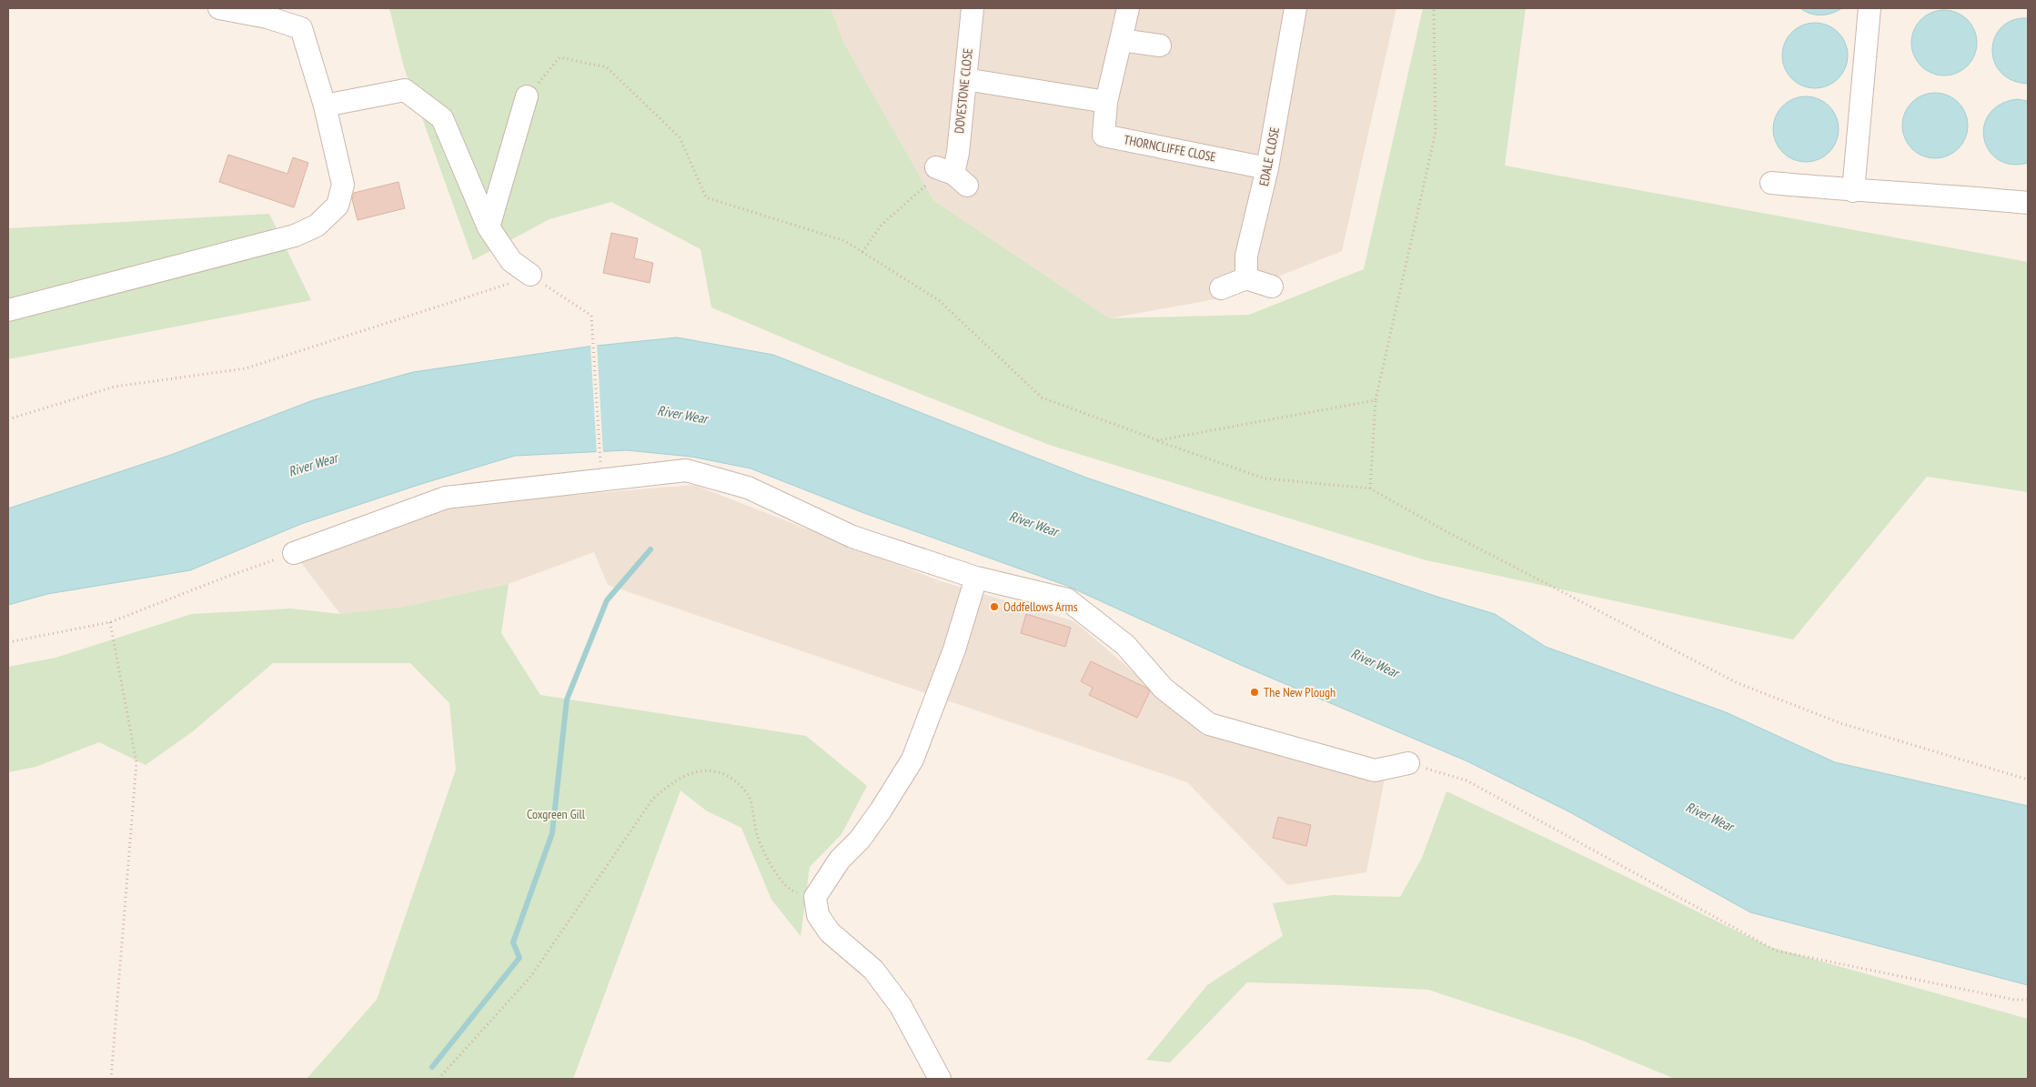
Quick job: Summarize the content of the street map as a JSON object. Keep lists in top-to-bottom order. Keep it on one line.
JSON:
{"streets":{"street":["DOVESTONE CLOSE","THORNCLIFFE CLOSE","EDALE CLOSE"]},"crossings":[["THORNCLIFFE CLOSE","EDALE CLOSE"]],"water":["River Wear"],"parks":["Coxgreen Gill"],"places":["Oddfellows Arms","The New Plough"]}
